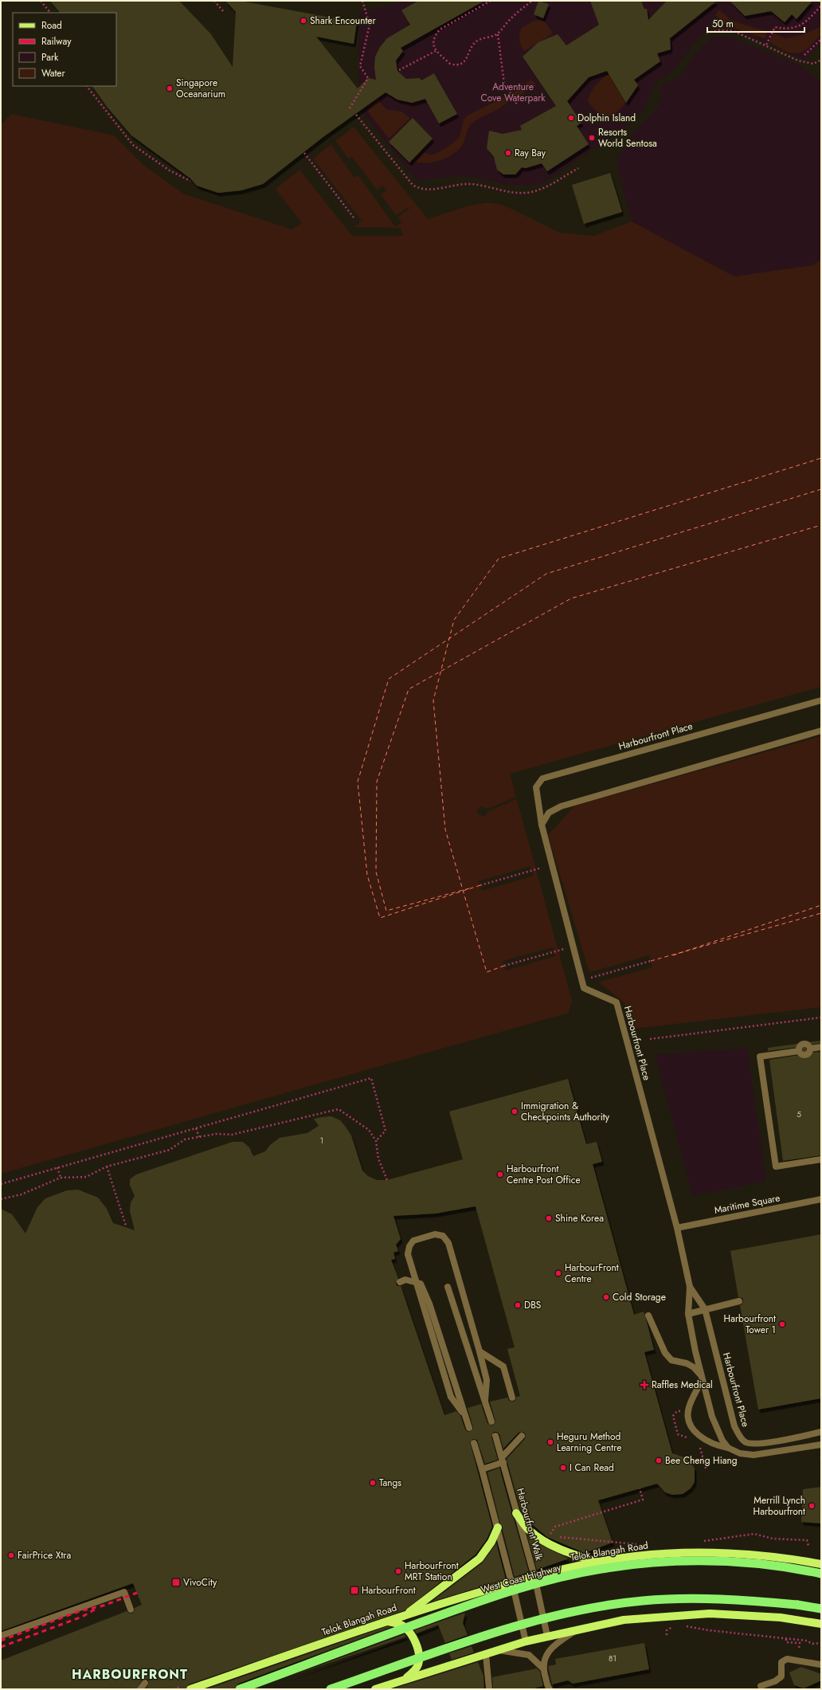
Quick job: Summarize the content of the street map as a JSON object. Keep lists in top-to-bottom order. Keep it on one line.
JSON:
{"streets":{"highway":["West Coast Highway"],"main road":["Telok Blangah Road"],"street":["Harbourfront Place","Maritime Square","Harbourfront Walk"]},"crossings":[["Harbourfront Place","Maritime Square"],["Harbourfront Walk","Telok Blangah Road"]],"districts":["HARBOURFRONT"],"parks":["Adventure Cove Waterpark"],"places":{"other":["Shark Encounter","Singapore Oceanarium","Dolphin Island","Resorts World Sentosa","Ray Bay","Immigration & Checkpoints Authority","Harbourfront Centre Post Office","Shine Korea","HarbourFront Centre","Cold Storage","DBS","Harbourfront Tower 1","Heguru Method Learning Centre","Bee Cheng Hiang","I Can Read","Tangs","Merrill Lynch Harbourfront","FairPrice Xtra","HarbourFront MRT Station"],"health":["Raffles Medical"],"transit":["VivoCity","HarbourFront"]},"house_numbers":["5","1","81"],"legend":["Road","Railway","Park","Water"],"scale_bar":"50 m"}
